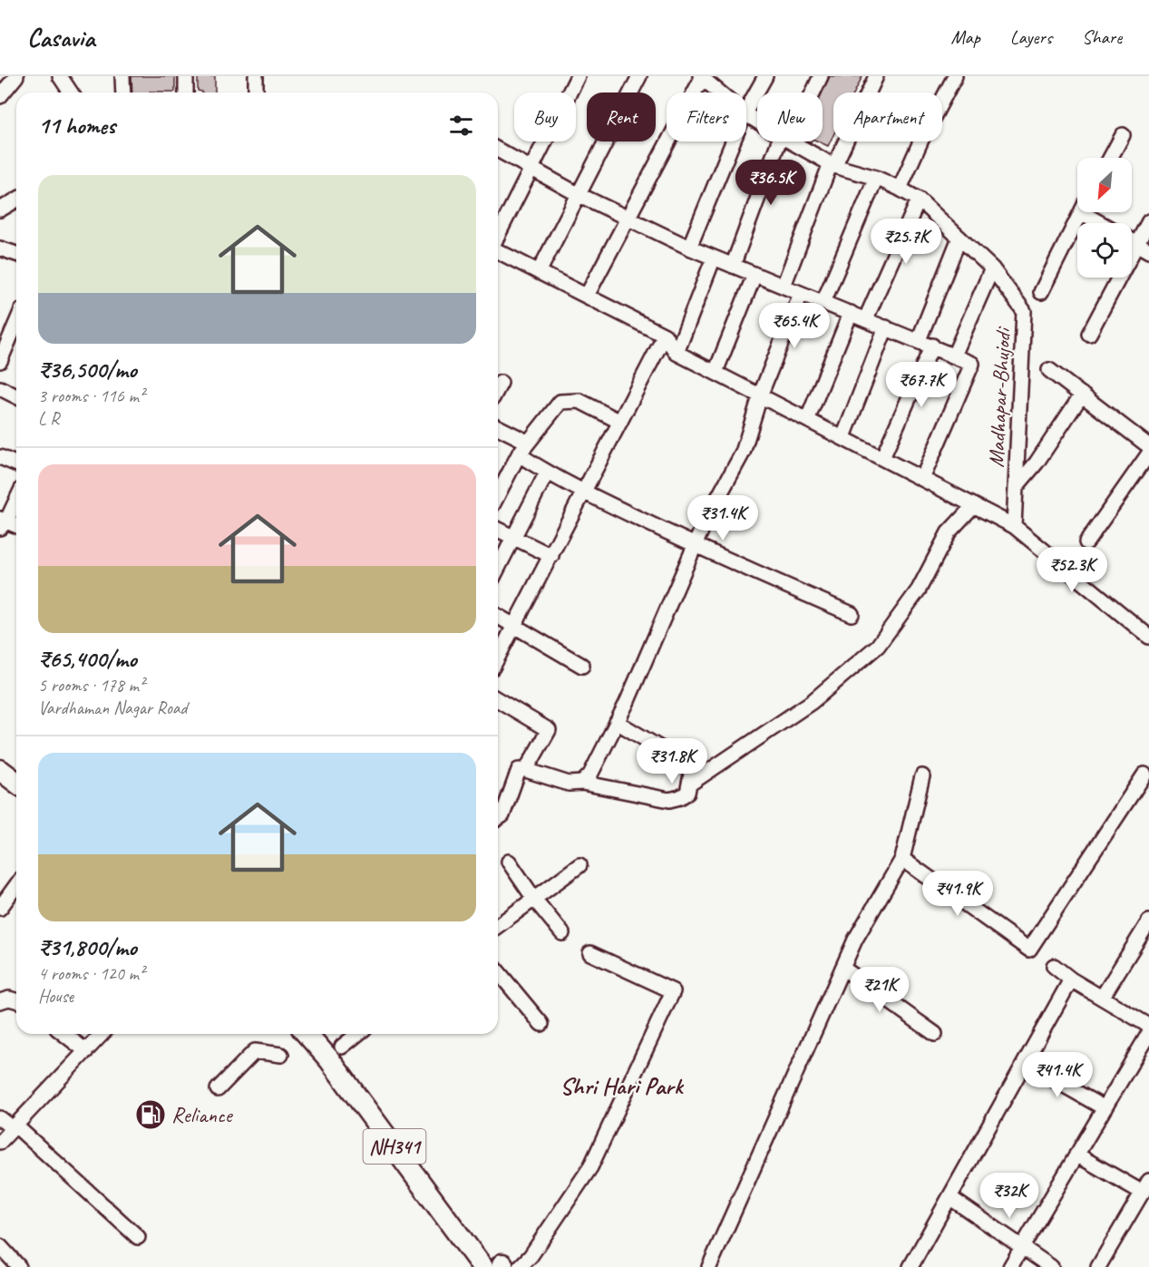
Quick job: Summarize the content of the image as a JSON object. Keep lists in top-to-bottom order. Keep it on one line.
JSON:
{"streets":{"highway":["NH341"],"street":["Madhapar-Bhujodi"]},"districts":["Shri Hari Park"],"places":{"fuel station":["Reliance"]},"north":"bottom left","page":{"header":"Casavia","nav":["Map","Layers","Share"],"chip":["Buy","Rent","Filters","New","Apartment"],"heading":"11 homes","list":[{"name":"₹36,500/mo","note":"3 rooms · 116 m² · L R"},{"name":"₹65,400/mo","note":"5 rooms · 178 m² · Vardhaman Nagar Road"},{"name":"₹31,800/mo","note":"4 rooms · 120 m² · House"}],"price":["₹36.5K","₹25.7K","₹65.4K","₹67.7K","₹31.4K","₹52.3K","₹31.8K","₹41.9K","₹21K","₹41.4K","₹32K"]}}
